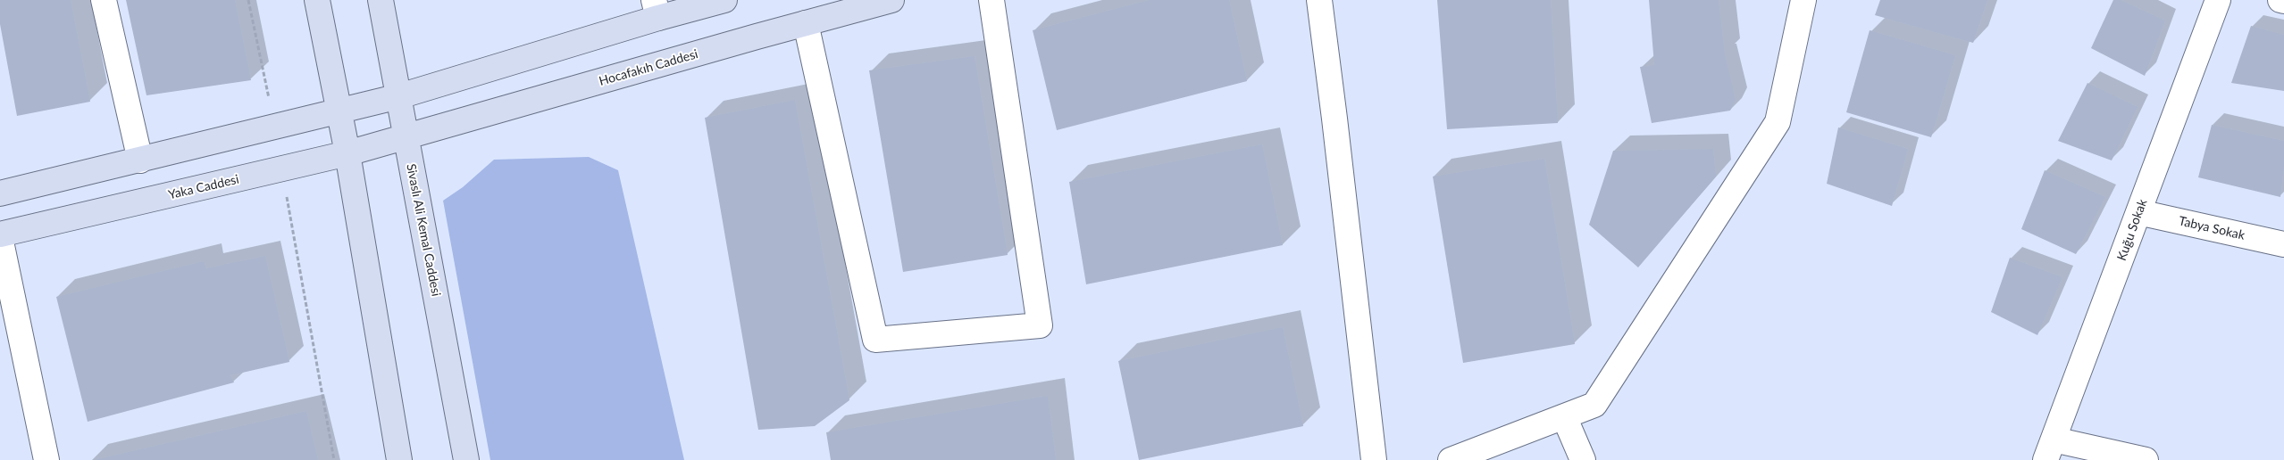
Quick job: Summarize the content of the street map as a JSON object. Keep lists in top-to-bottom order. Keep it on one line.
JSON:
{"streets":{"street":["Hocafakıh Caddesi","Yaka Caddesi","Tabya Sokak","Sivaslı Ali Kemal Caddesi","Kuğu Sokak"]},"crossings":[["Hocafakıh Caddesi","Yaka Caddesi"],["Hocafakıh Caddesi","Sivaslı Ali Kemal Caddesi"],["Yaka Caddesi","Sivaslı Ali Kemal Caddesi"],["Tabya Sokak","Kuğu Sokak"]]}
